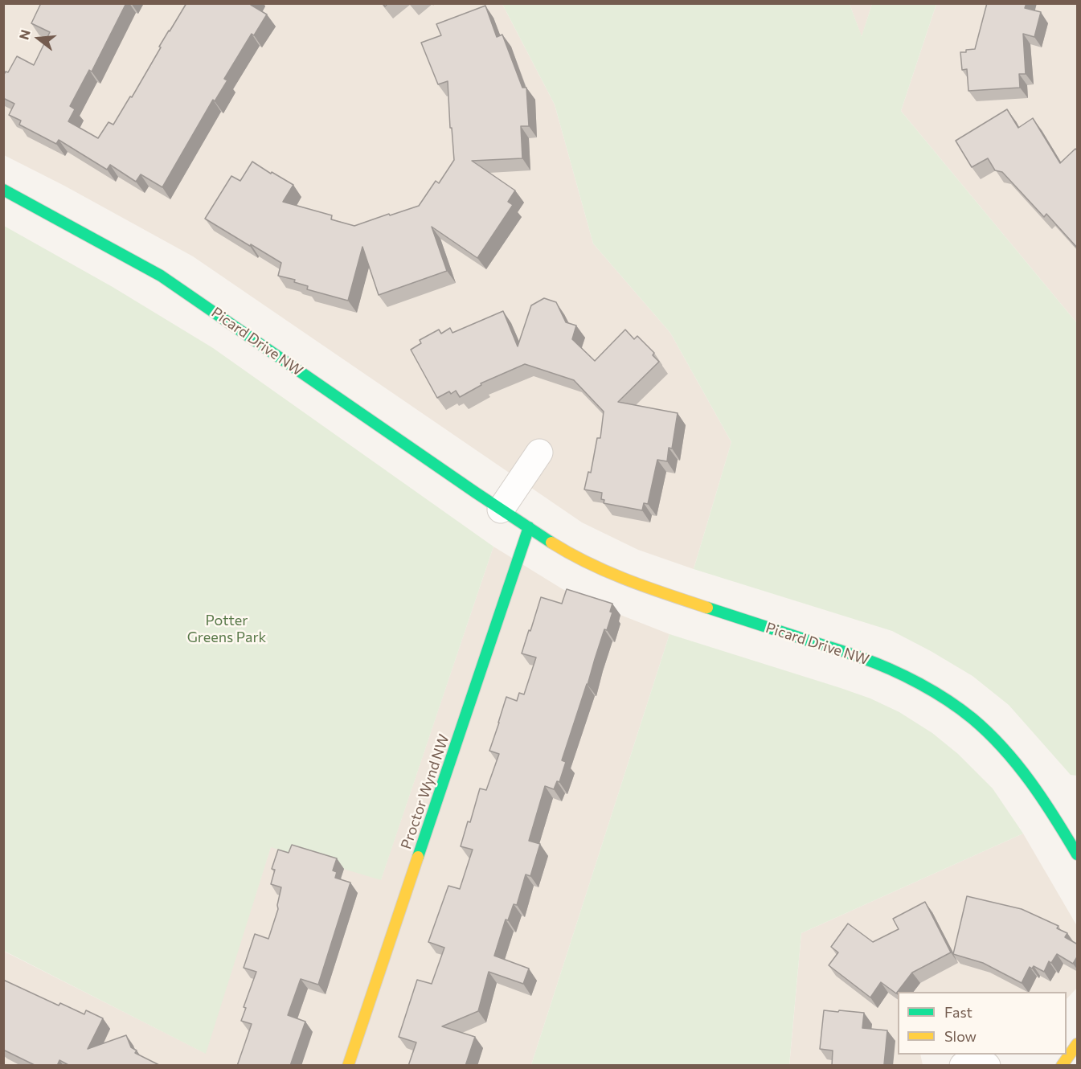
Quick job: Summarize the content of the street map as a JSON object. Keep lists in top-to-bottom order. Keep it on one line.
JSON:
{"streets":{"street":["Picard Drive NW","Proctor Wynd NW"]},"crossings":[["Picard Drive NW","Proctor Wynd NW"]],"parks":["Potter Greens Park"],"legend":["Fast","Slow"],"north":"left"}
